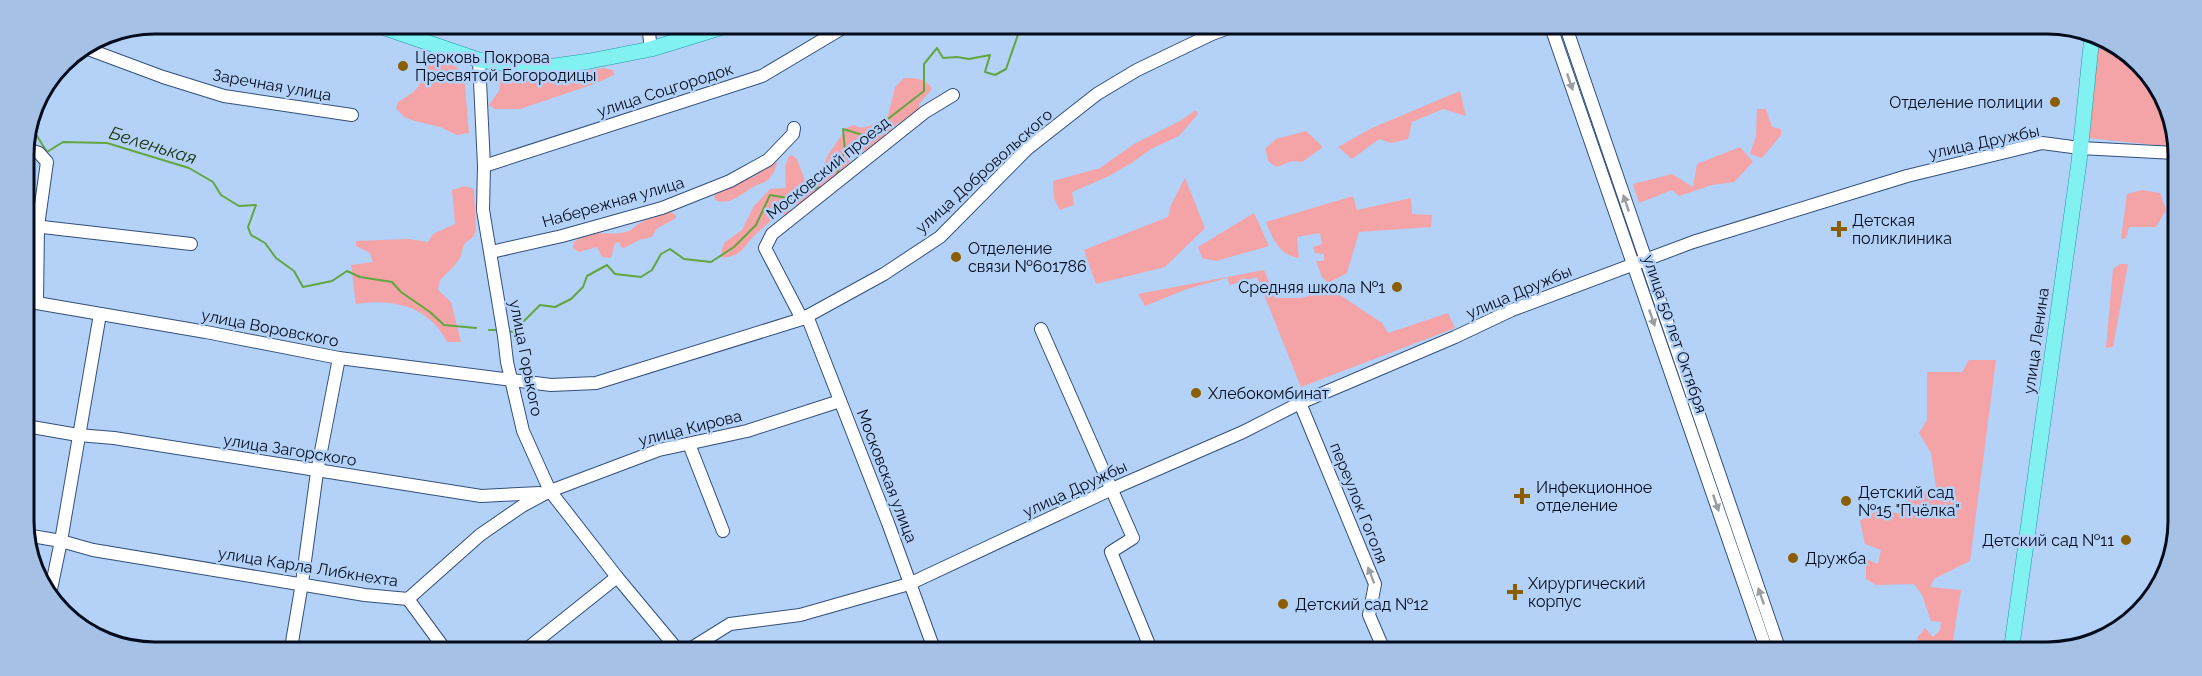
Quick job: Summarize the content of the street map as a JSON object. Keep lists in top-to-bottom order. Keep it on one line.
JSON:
{"streets":{"main road":["улица Ленина"],"street":["Заречная улица","улица Соцгородок","улица Дружбы","Московский проезд","улица Добровольского","Набережная улица","улица Воровского","улица 50 лет Октября","улица Горького","улица Кирова","улица Загорского","Московская улица","переулок Гоголя","улица Карла Либкнехта"]},"crossings":[["улица Соцгородок","улица Горького"],["улица Дружбы","улица 50 лет Октября"],["улица Дружбы","улица Ленина"],["улица Дружбы","Московская улица"],["улица Дружбы","переулок Гоголя"],["Московский проезд","улица Добровольского"],["Московский проезд","Московская улица"],["улица Добровольского","улица Воровского"],["улица Добровольского","улица Горького"],["улица Добровольского","Московская улица"],["Набережная улица","улица Горького"],["улица Воровского","улица Горького"],["улица Горького","улица Кирова"],["улица Горького","улица Загорского"],["улица Горького","улица Карла Либкнехта"],["улица Кирова","улица Загорского"],["улица Кирова","Московская улица"],["улица Кирова","улица Карла Либкнехта"],["улица Загорского","улица Карла Либкнехта"]],"one_way":["переулок Гоголя"],"water":["Беленькая"],"places":{"other":["Церковь Покрова Пресвятой Богородицы","Отделение полиции","Отделение связи №601786","Средняя школа №1","Хлебокомбинат","Детский сад №15 \"Пчёлка\"","Детский сад №11","Дружба","Детский сад №12"],"health":["Детская поликлиника","Инфекционное отделение","Хирургический корпус"]}}
